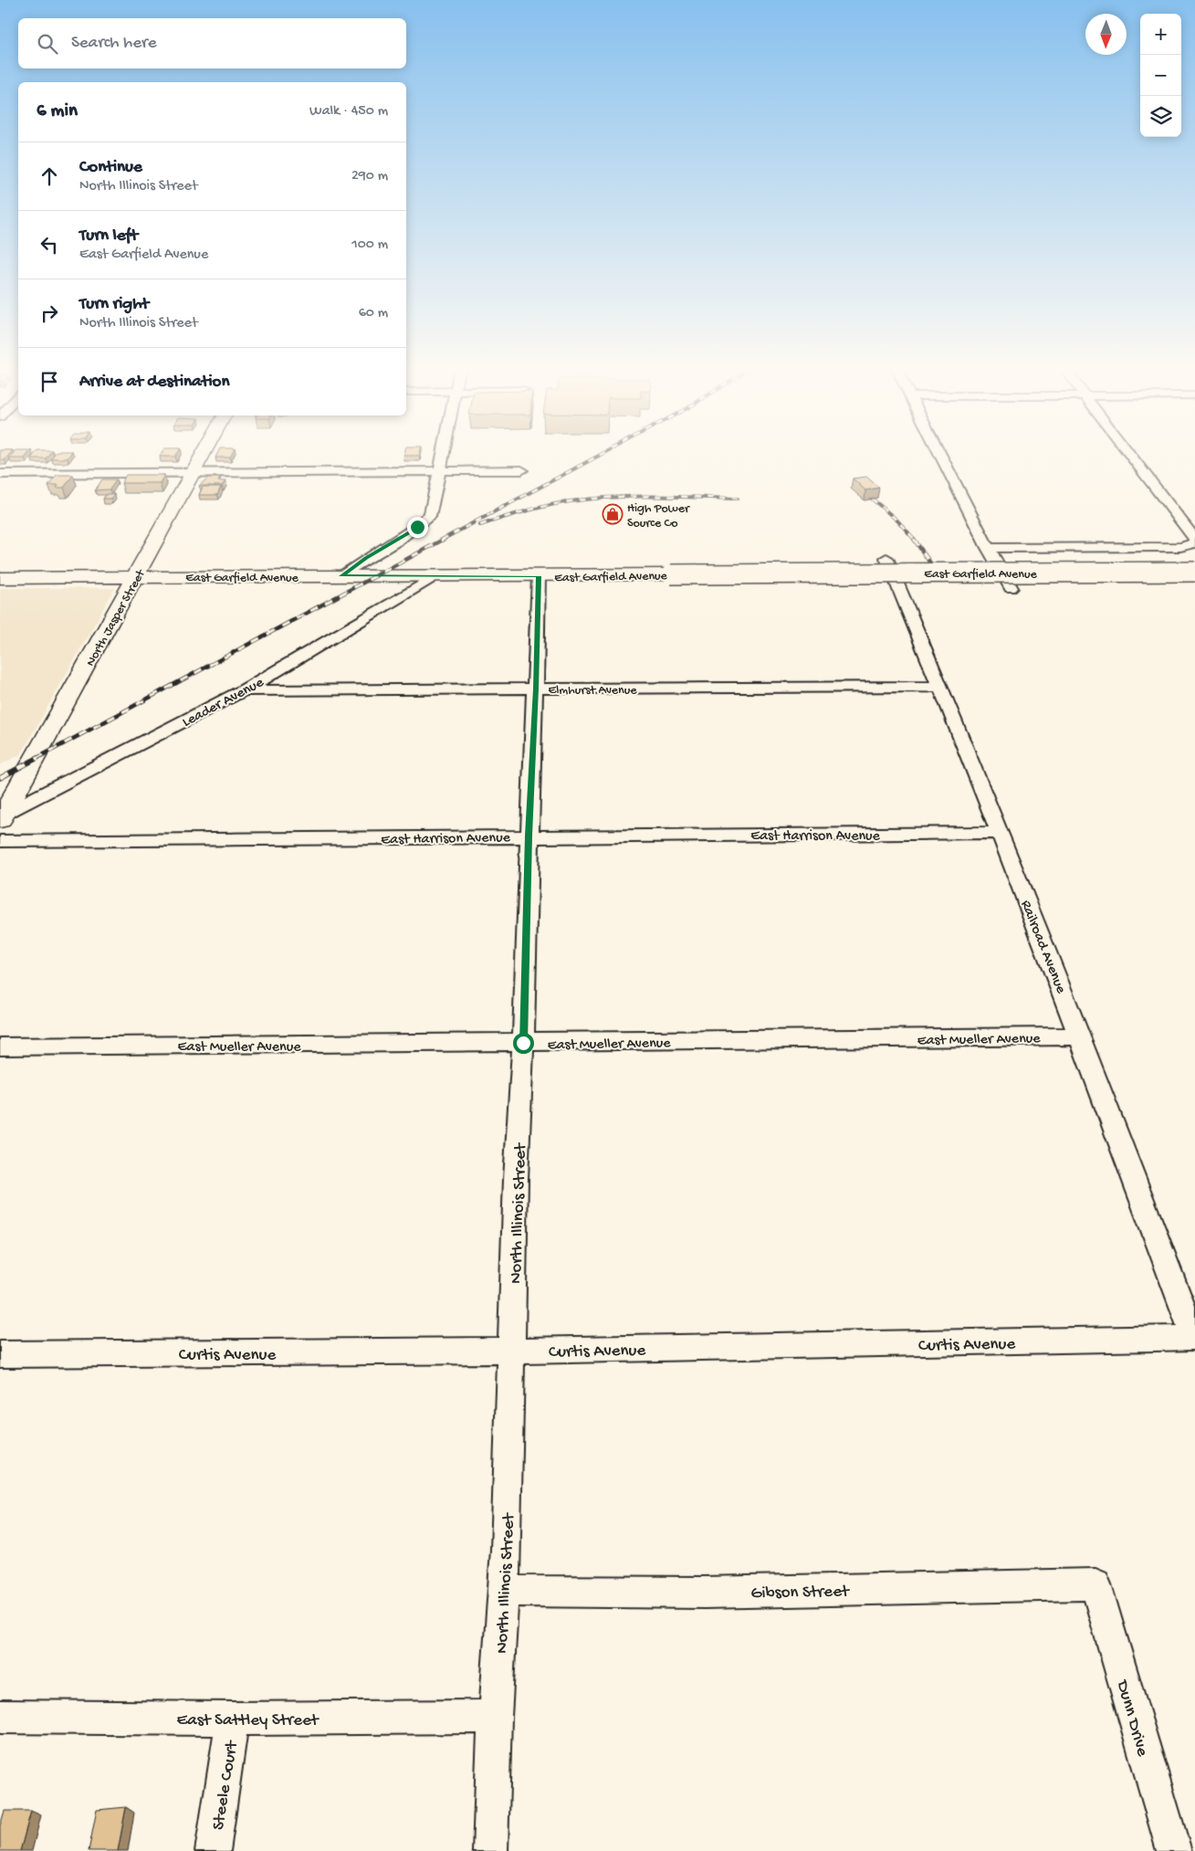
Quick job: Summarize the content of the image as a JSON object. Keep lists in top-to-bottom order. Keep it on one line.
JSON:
{"streets":{"street":["East Garfield Avenue","North Jasper Street","Elmhurst Avenue","Leader Avenue","East Harrison Avenue","Railroad Avenue","East Mueller Avenue","North Illinois Street","Curtis Avenue","Gibson Street","East Sattley Street","Dunn Drive","Steele Court"]},"crossings":[["East Garfield Avenue","North Jasper Street"],["East Garfield Avenue","Leader Avenue"],["East Garfield Avenue","North Illinois Street"],["North Jasper Street","Leader Avenue"],["Elmhurst Avenue","Leader Avenue"],["Elmhurst Avenue","Railroad Avenue"],["Elmhurst Avenue","North Illinois Street"],["East Harrison Avenue","Railroad Avenue"],["East Harrison Avenue","North Illinois Street"],["Railroad Avenue","East Mueller Avenue"],["Railroad Avenue","Curtis Avenue"],["East Mueller Avenue","North Illinois Street"],["North Illinois Street","Curtis Avenue"],["North Illinois Street","Gibson Street"],["North Illinois Street","East Sattley Street"],["Gibson Street","Dunn Drive"],["East Sattley Street","Steele Court"]],"places":{"shop":["High Power Source Co"]},"north":"bottom","page":{"map_buttons":["+","−"],"search":"Search here","heading":["6 min","Walk · 450 m"],"list":[["Continue","North Illinois Street","290 m"],["Turn left","East Garfield Avenue","100 m"],["Turn right","North Illinois Street","60 m"],"Arrive at destination"]}}
